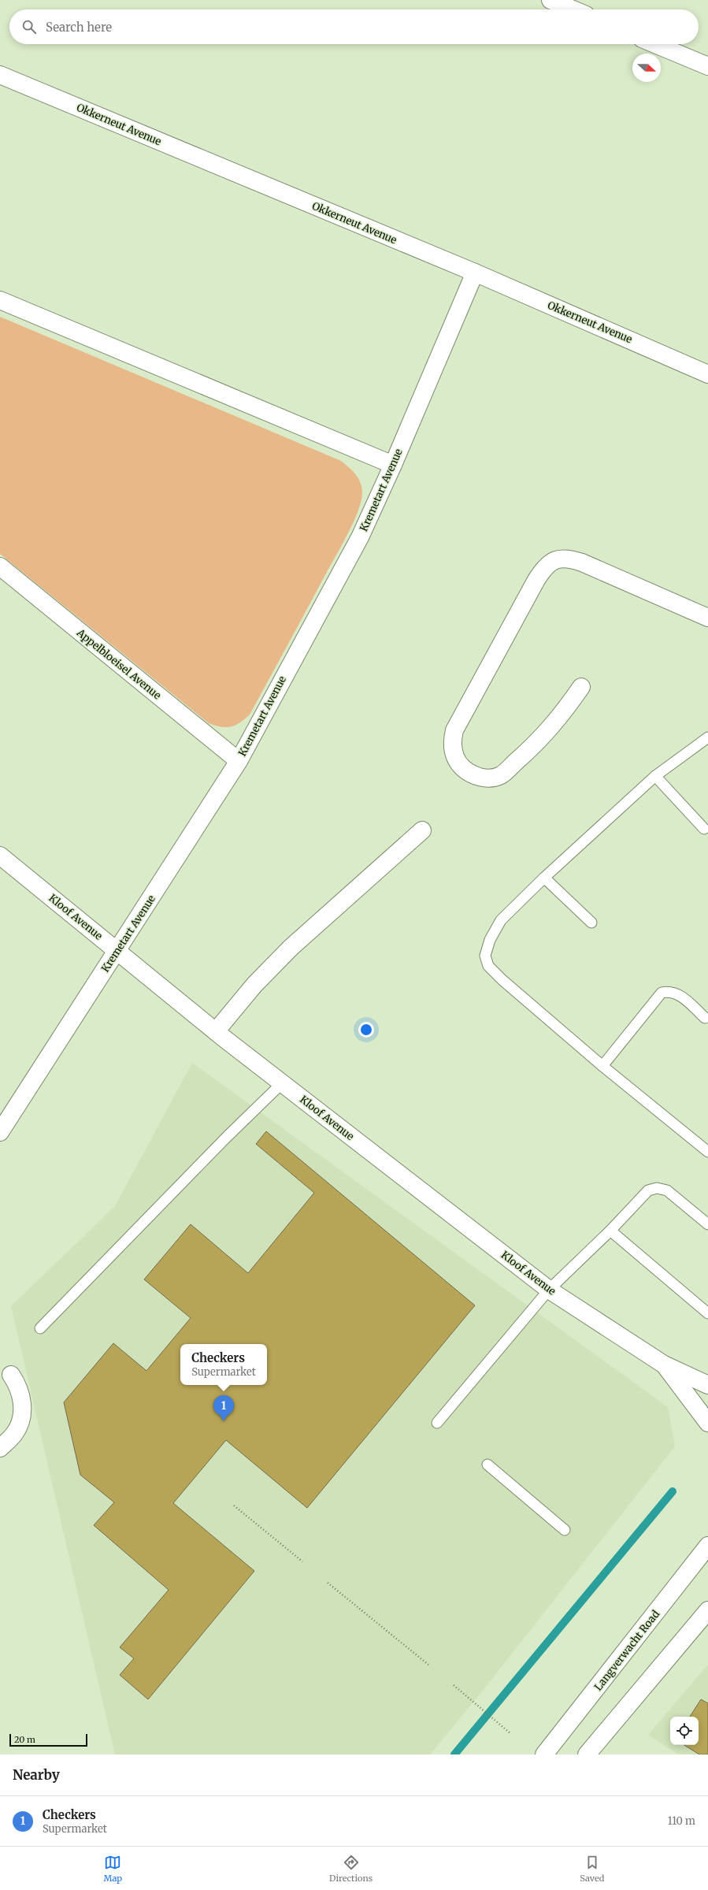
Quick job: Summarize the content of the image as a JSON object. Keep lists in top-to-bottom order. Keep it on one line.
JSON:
{"streets":{"street":["Okkerneut Avenue","Kremetart Avenue","Appelbloeisel Avenue","Kloof Avenue","Langverwacht Road"]},"crossings":[["Okkerneut Avenue","Kremetart Avenue"],["Kremetart Avenue","Appelbloeisel Avenue"],["Kremetart Avenue","Kloof Avenue"]],"scale_bar":"20 m","north":"right","page":{"search":"Search here","popup":["Checkers","Supermarket"],"pins":"1","scale":"20 m","heading":"Nearby","list":[{"mark":"1","name":"Checkers","note":"Supermarket","value":"110 m"}],"nav":["Map","Directions","Saved"]}}
